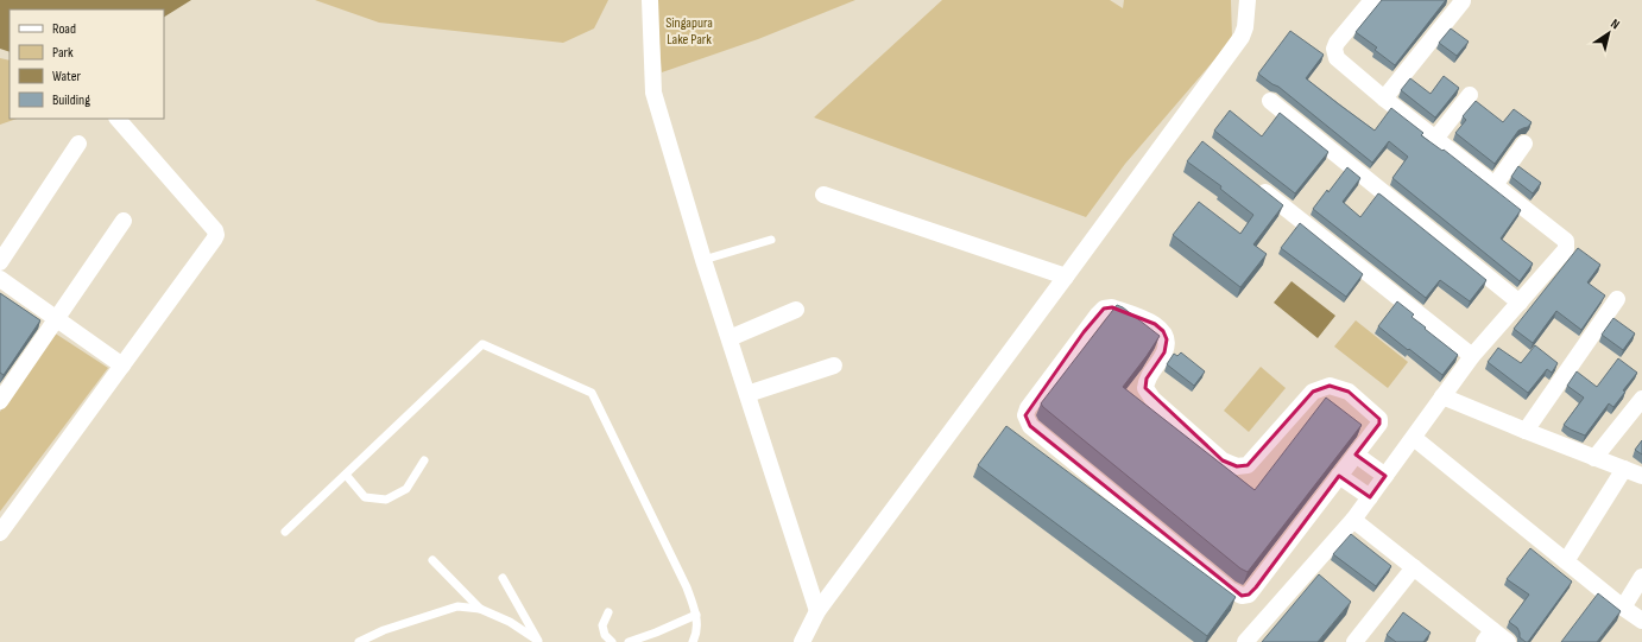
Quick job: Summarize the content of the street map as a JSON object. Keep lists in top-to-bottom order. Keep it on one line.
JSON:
{"parks":["Singapura Lake Park"],"legend":["Road","Park","Water","Building"],"north":"top right"}
